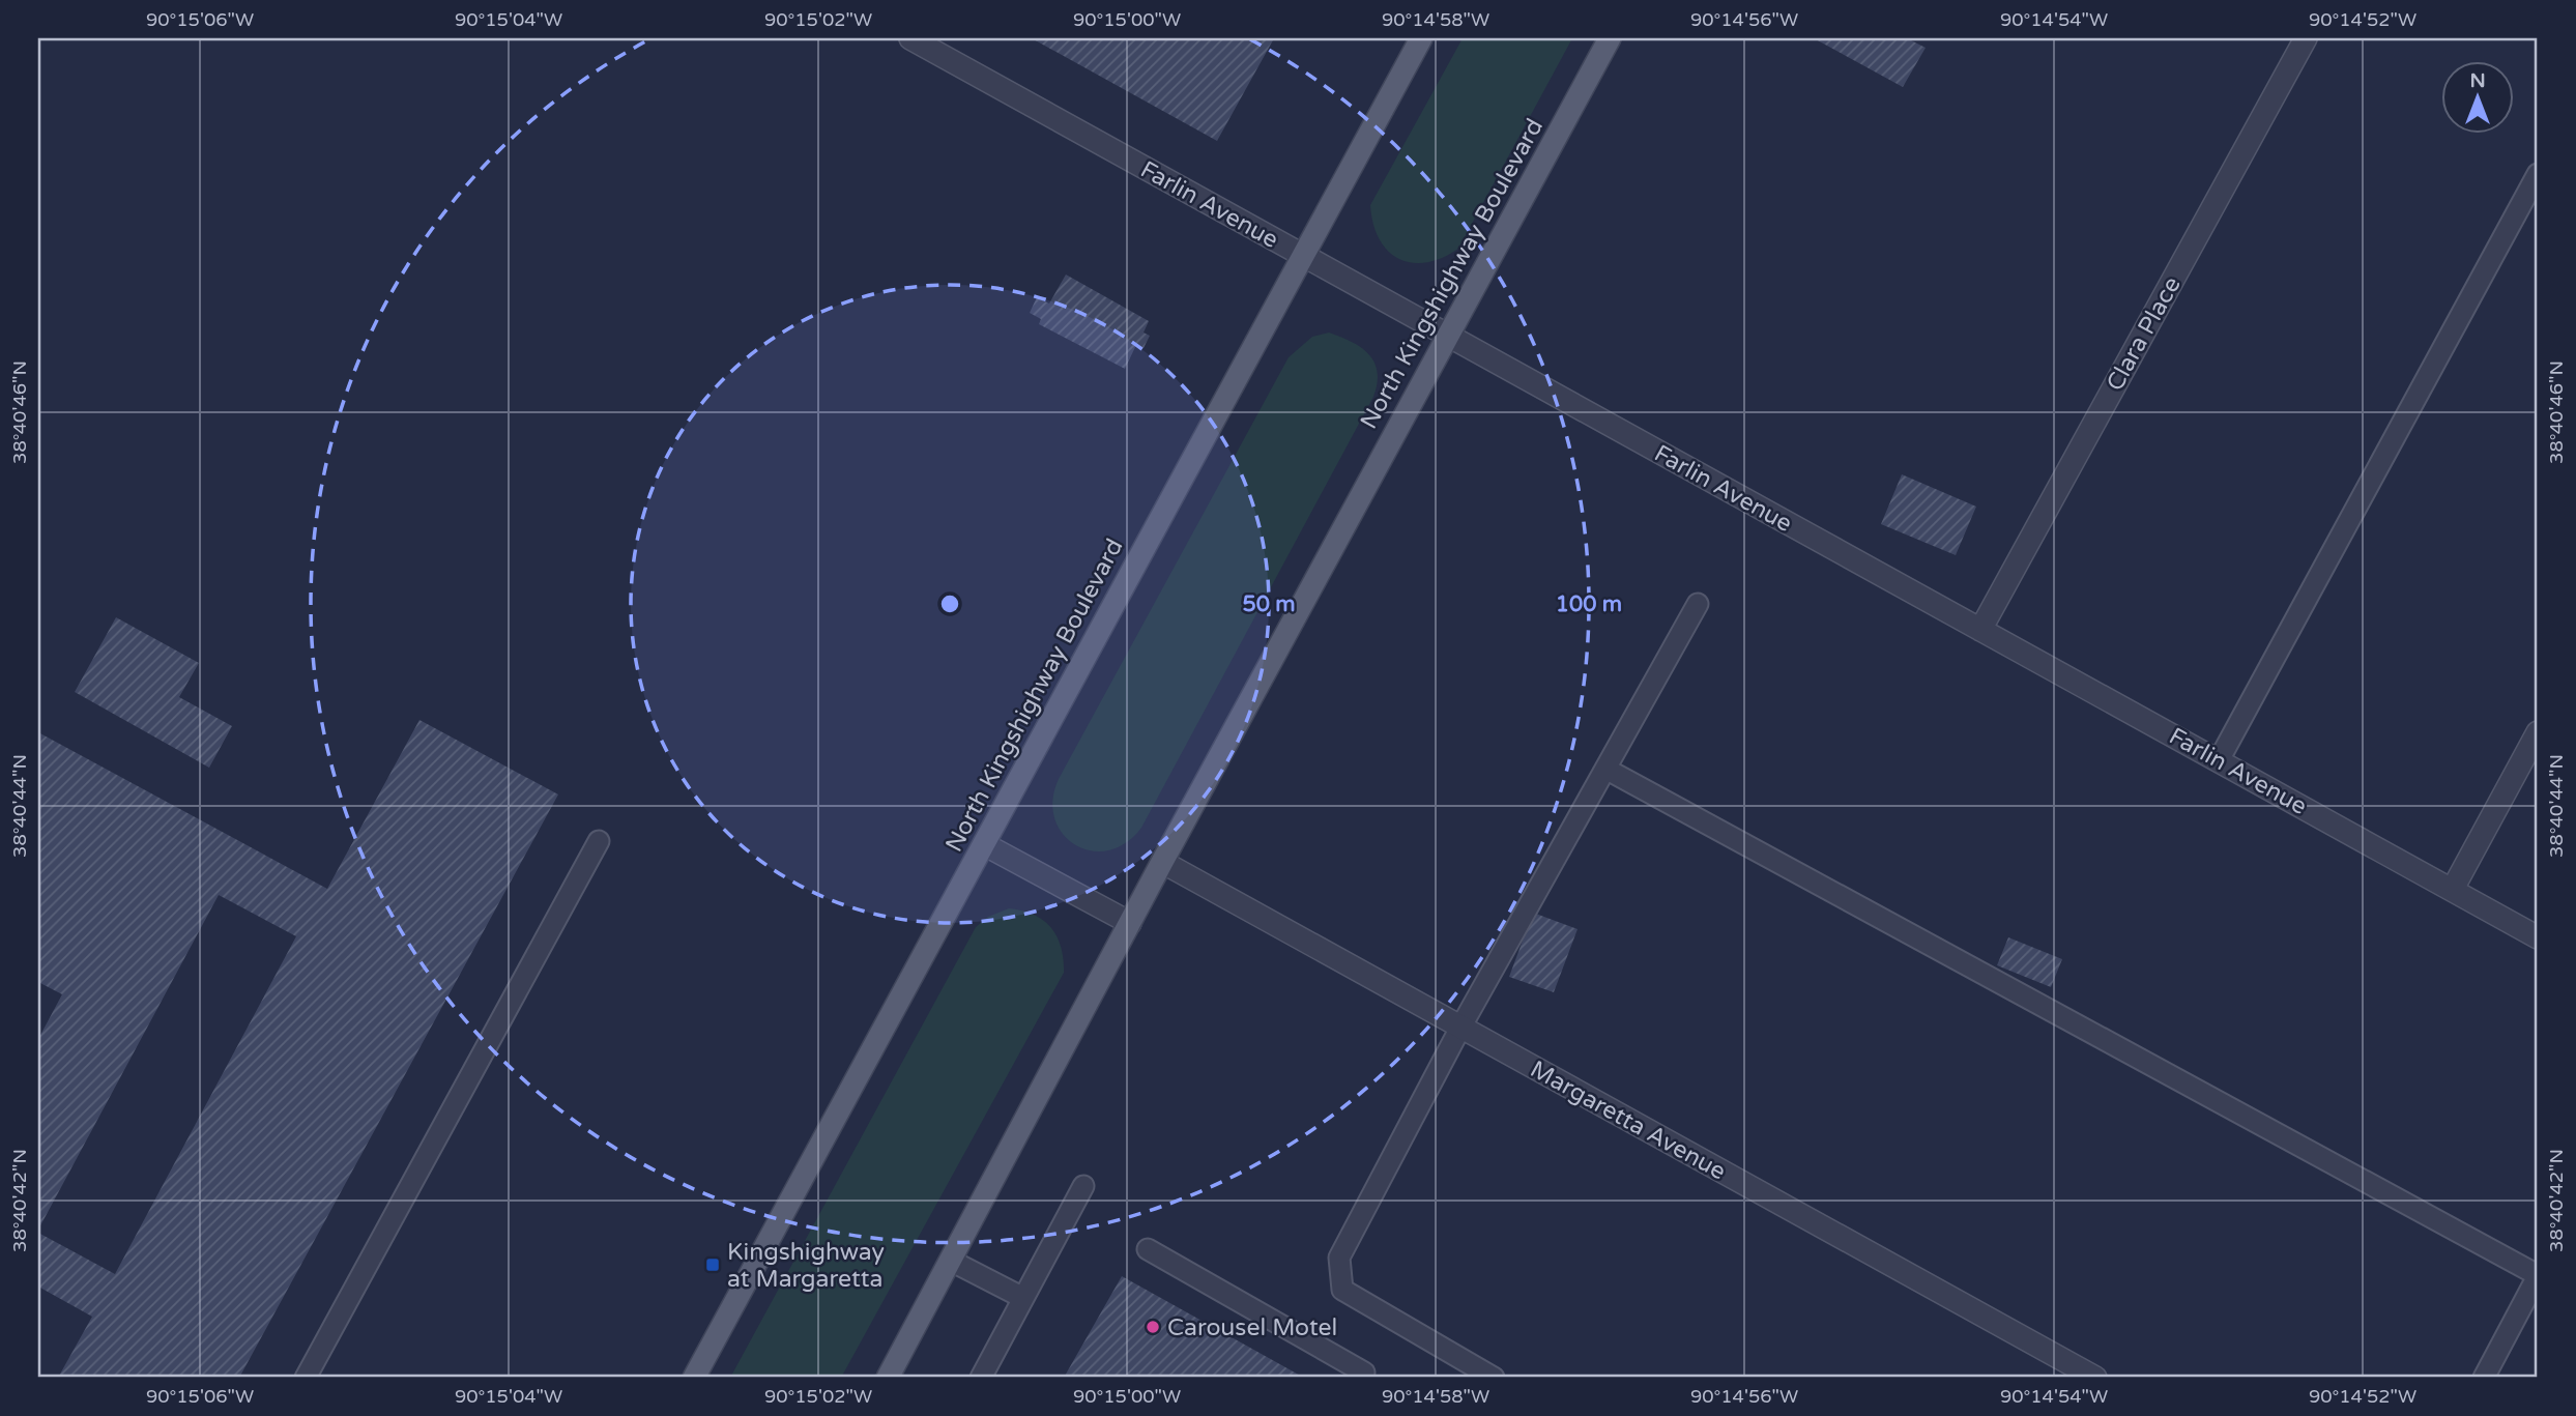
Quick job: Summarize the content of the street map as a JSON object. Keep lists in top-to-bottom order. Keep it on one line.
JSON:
{"streets":{"main road":["North Kingshighway Boulevard"],"street":["Farlin Avenue","Clara Place","Margaretta Avenue"]},"crossings":[["Farlin Avenue","North Kingshighway Boulevard"],["Farlin Avenue","Clara Place"],["North Kingshighway Boulevard","Margaretta Avenue"]],"places":{"transit":["Kingshighway at Margaretta"],"other":["Carousel Motel"]},"north":"top","coordinates":["90°15'06\"W","90°15'04\"W","90°15'02\"W","90°15'00\"W","90°14'58\"W","90°14'56\"W","90°14'54\"W","90°14'52\"W","38°40'46\"N","38°40'44\"N","38°40'42\"N"],"rings":["50 m","100 m"]}
